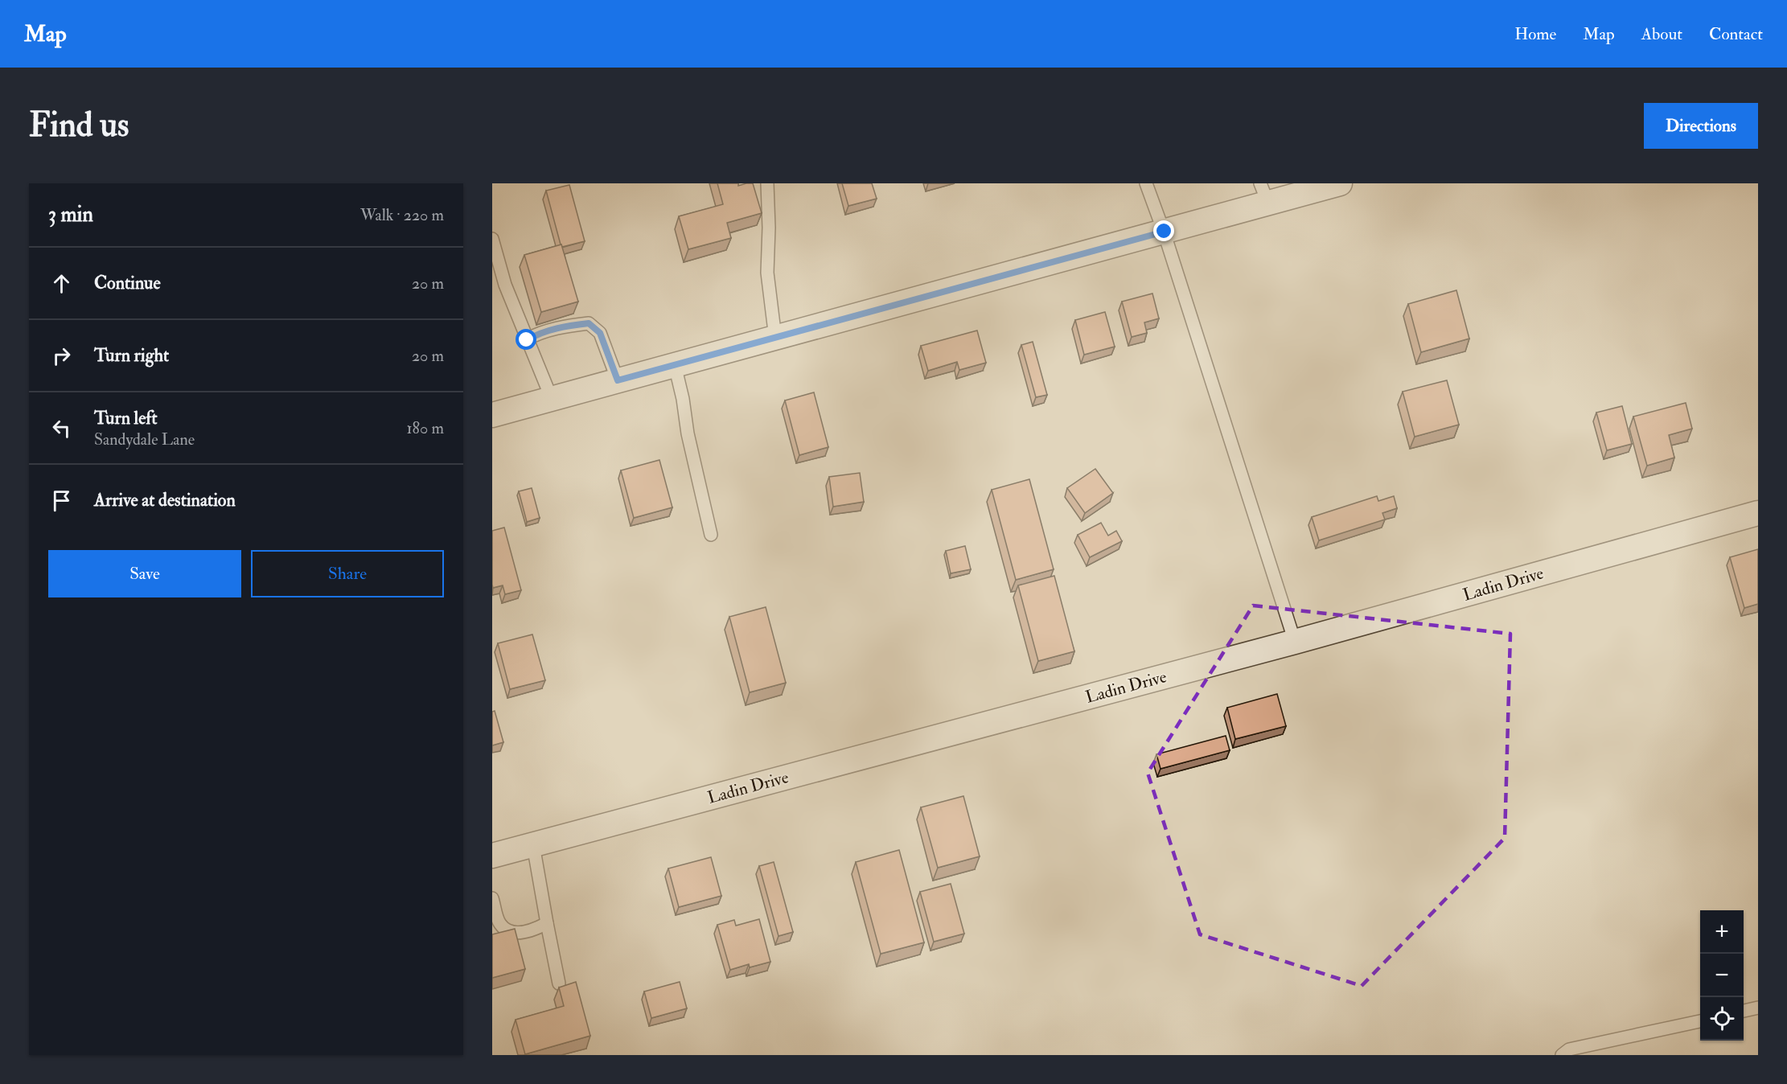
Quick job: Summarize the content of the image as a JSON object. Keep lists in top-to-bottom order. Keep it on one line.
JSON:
{"streets":{"street":["Ladin Drive"]},"page":{"header":"Map","nav":["Home","Map","About","Contact"],"buttons":["Directions",["Save","Share"]],"title":"Find us","heading":["3 min","Walk · 220 m"],"list":[["Continue","20 m"],["Turn right","20 m"],["Turn left","Sandydale Lane","180 m"],"Arrive at destination"],"map_buttons":["+","−"]}}
